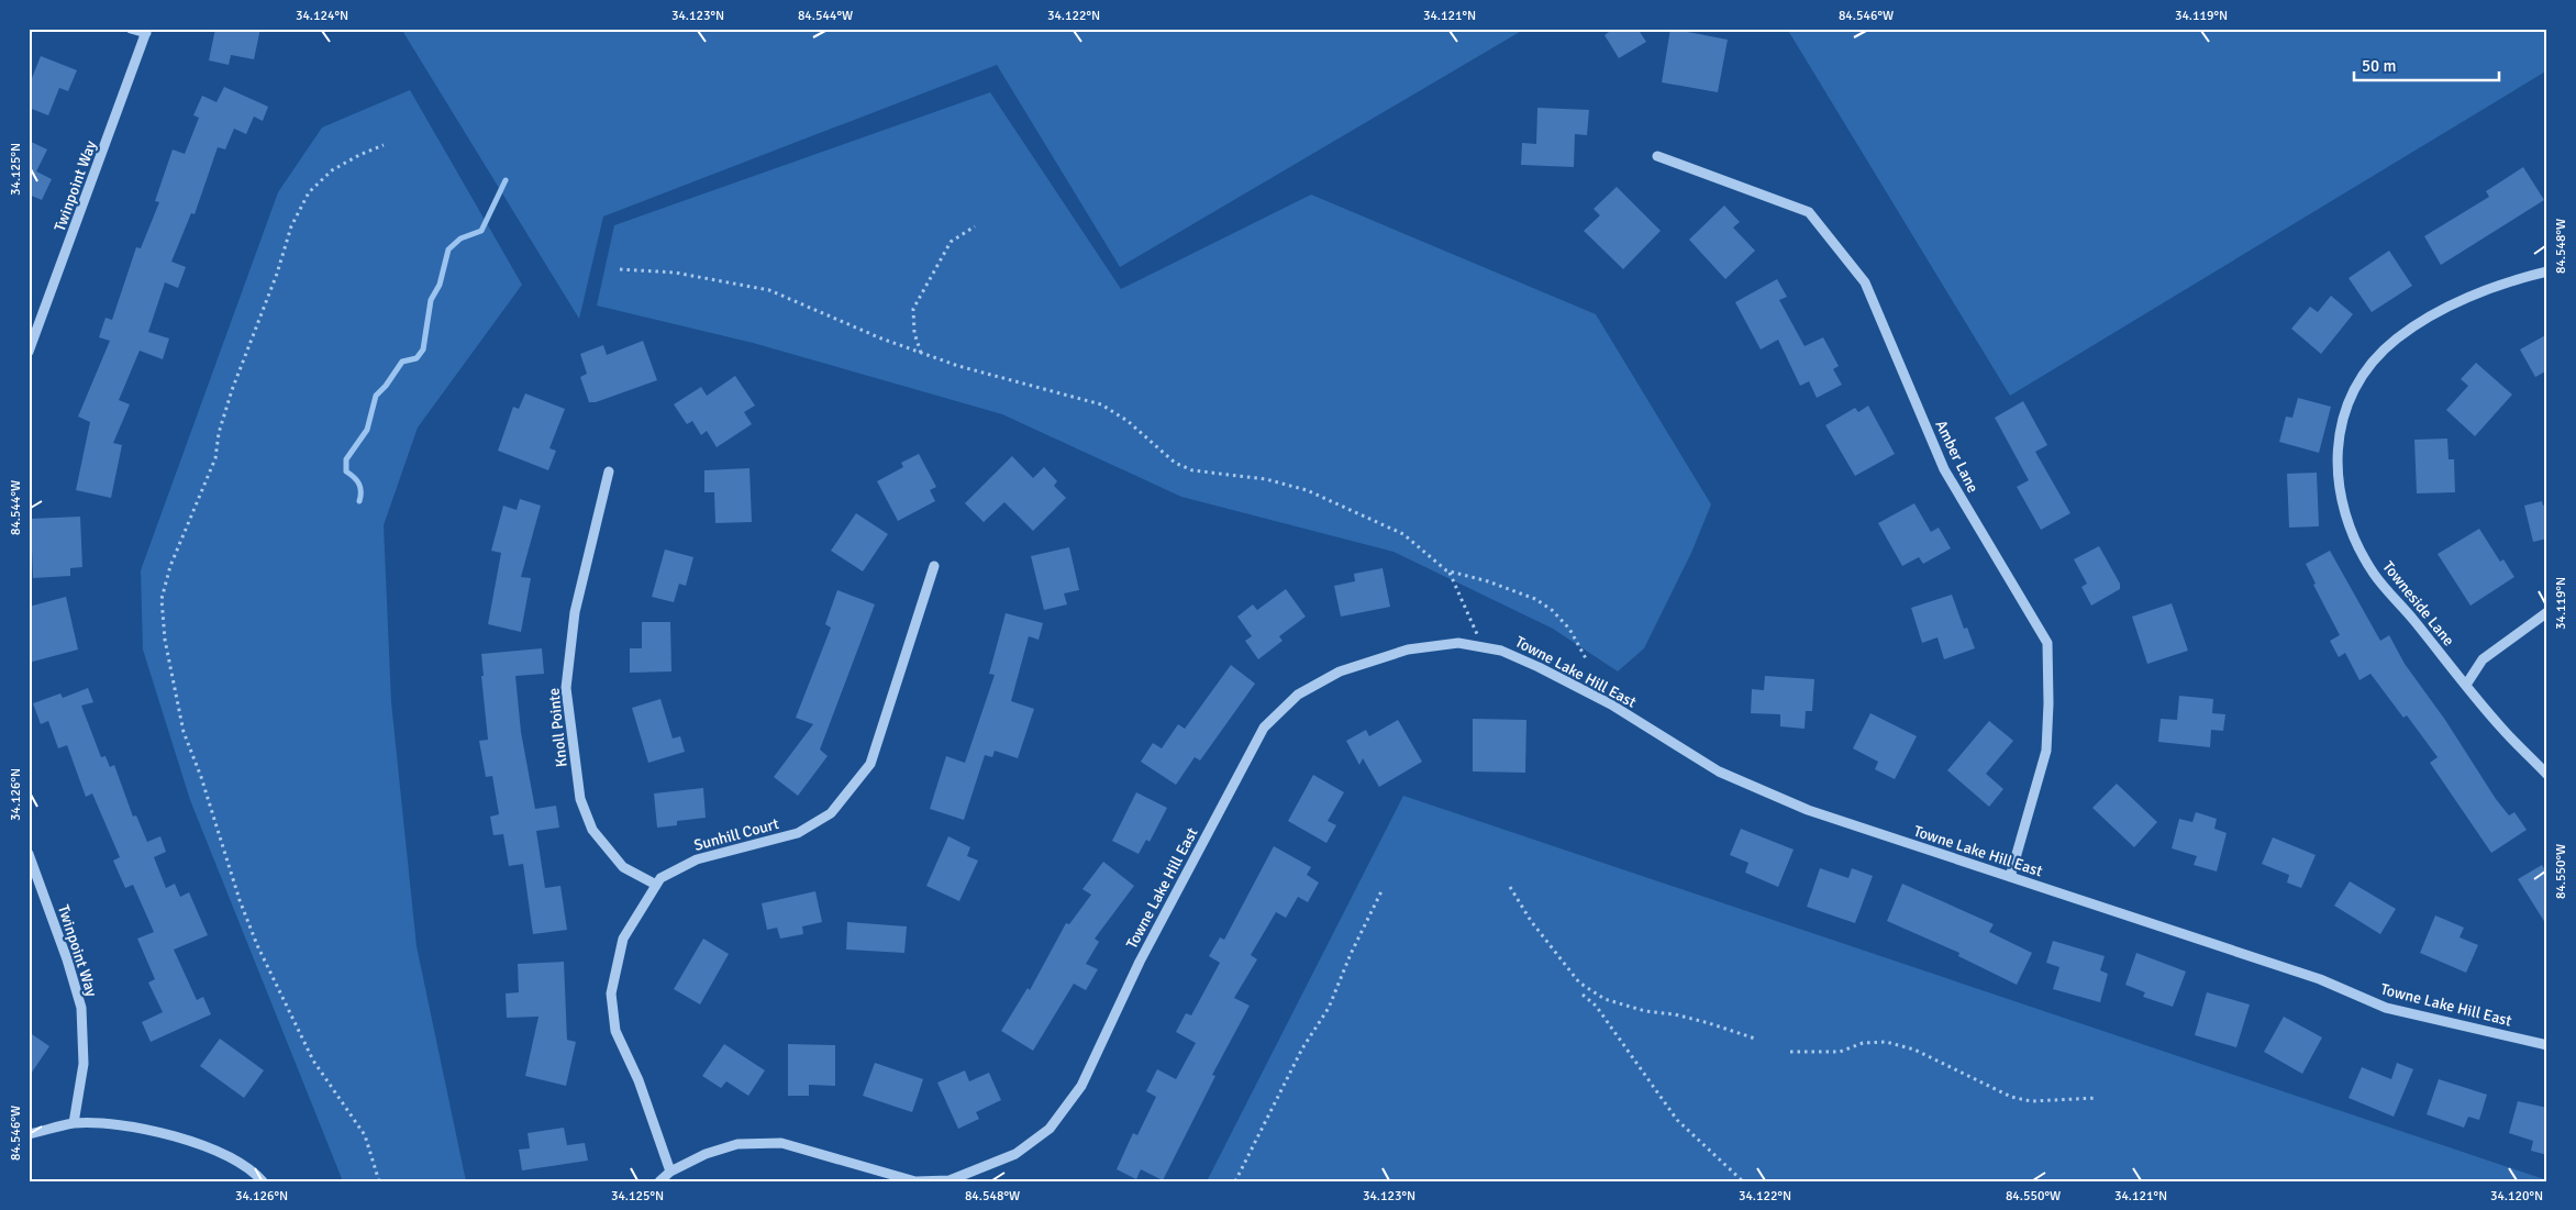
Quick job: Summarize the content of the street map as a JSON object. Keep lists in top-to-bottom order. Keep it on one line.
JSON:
{"streets":{"street":["Twinpoint Way","Amber Lane","Towneside Lane","Towne Lake Hill East","Knoll Pointe","Sunhill Court"]},"crossings":[["Amber Lane","Towne Lake Hill East"],["Towne Lake Hill East","Sunhill Court"],["Knoll Pointe","Sunhill Court"]],"scale_bar":"50 m","coordinates":["34.124°N","34.123°N","84.544°W","34.122°N","34.121°N","84.546°W","34.119°N","34.125°N","84.548°W","34.126°N","84.550°W","34.120°N"]}
